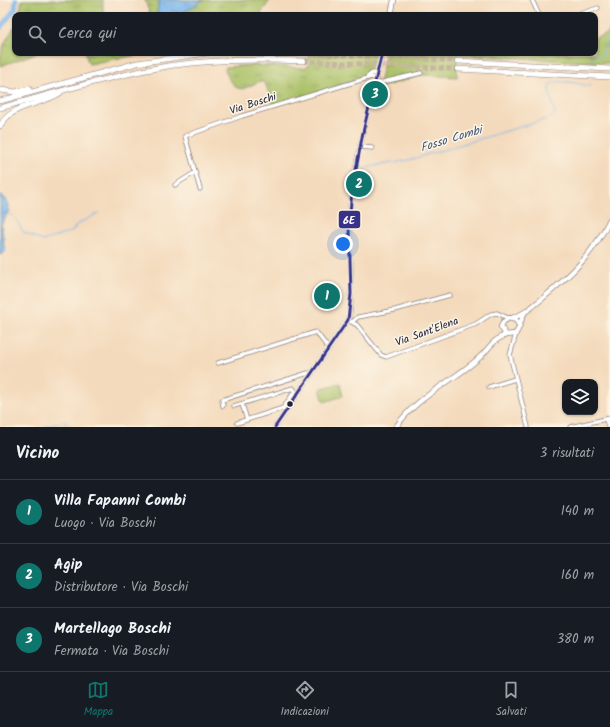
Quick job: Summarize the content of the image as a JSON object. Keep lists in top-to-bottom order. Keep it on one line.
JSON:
{"streets":{"street":["Via Boschi","Via Sant'Elena"]},"water":["Fosso Combi"],"lines":["transit line 6E"],"page":{"search":"Cerca qui","pins":["3","2","1"],"heading":["Vicino","3 risultati"],"list":[{"mark":"1","name":"Villa Fapanni Combi","note":"Luogo · Via Boschi","value":"140 m"},{"mark":"2","name":"Agip","note":"Distributore · Via Boschi","value":"160 m"},{"mark":"3","name":"Martellago Boschi","note":"Fermata · Via Boschi","value":"380 m"}],"nav":["Mappa","Indicazioni","Salvati"]}}
